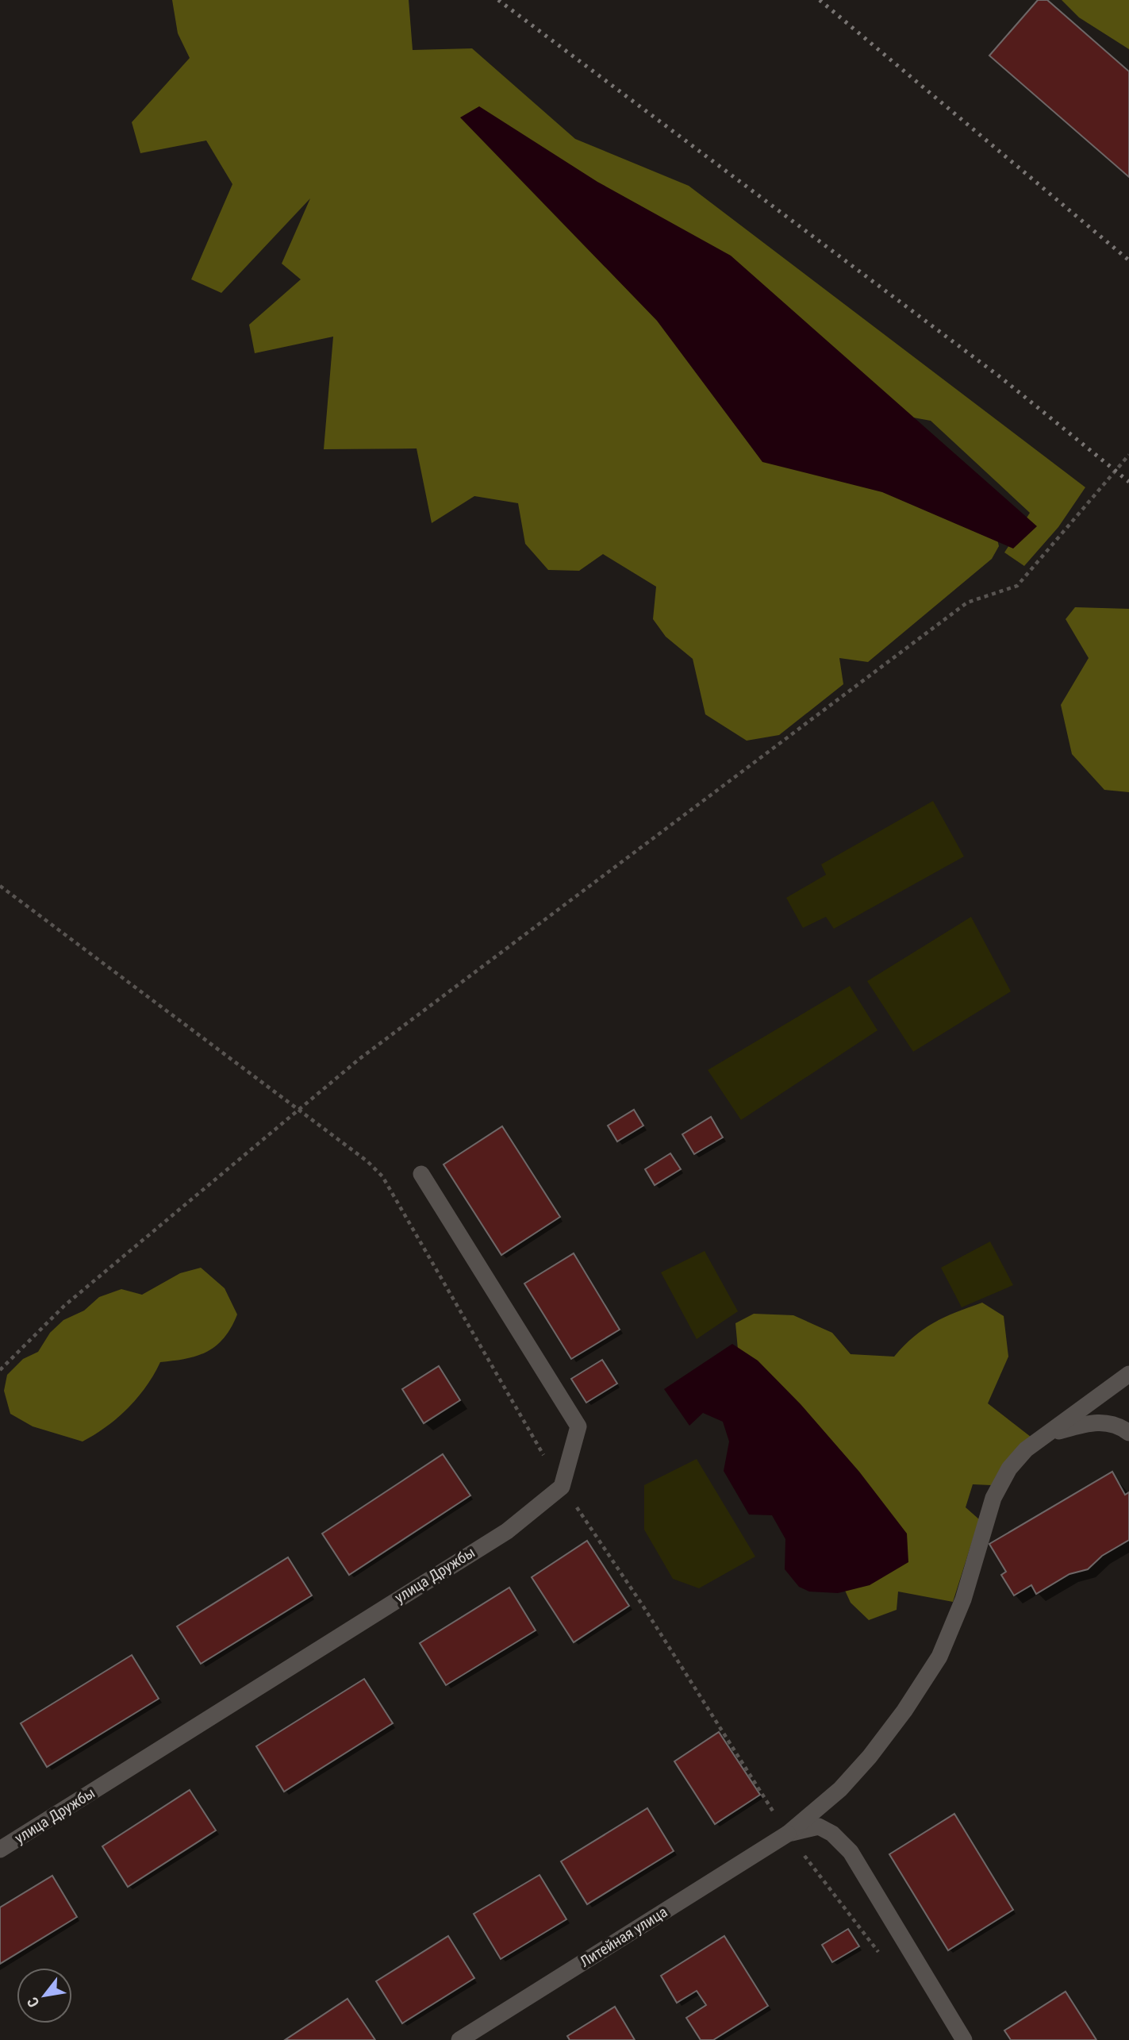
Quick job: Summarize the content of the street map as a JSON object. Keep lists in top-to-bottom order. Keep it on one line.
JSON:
{"streets":{"street":["улица Дружбы","Литейная улица"]},"north":"bottom left"}
